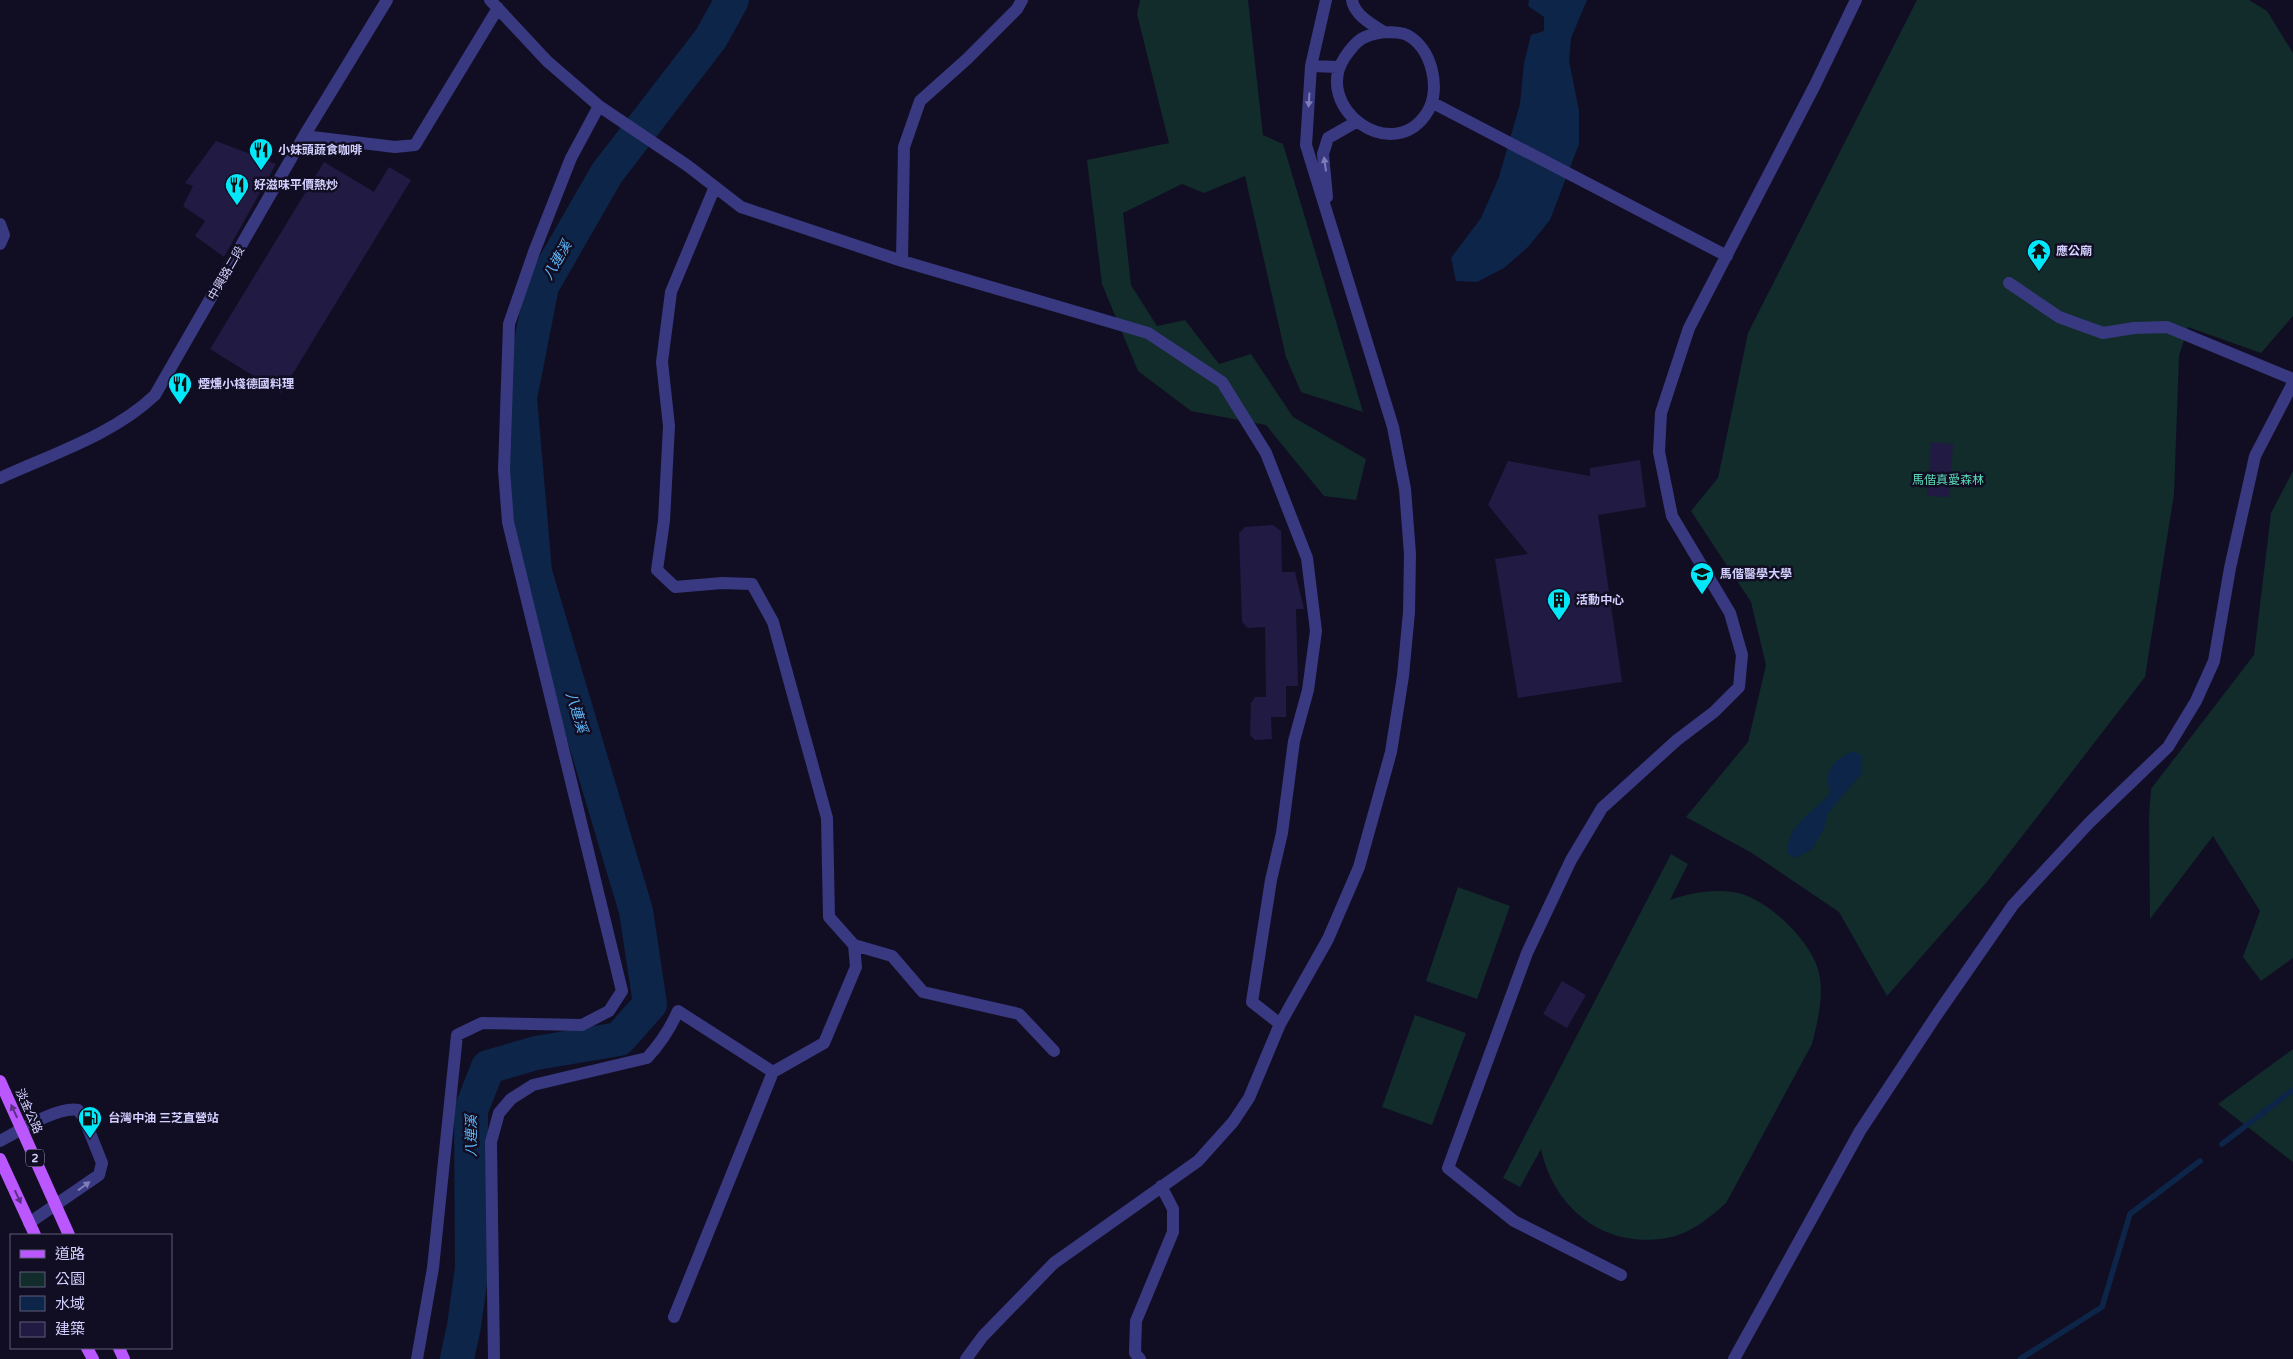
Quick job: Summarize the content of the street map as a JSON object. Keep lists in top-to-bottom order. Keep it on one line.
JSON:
{"streets":{"main road":["淡金公路","2"],"street":["中興路二段"]},"water":["八連溪"],"parks":["馬偕真愛森林"],"places":{"restaurant":["小妹頭蔬食咖啡","好滋味平價熱炒","煙燻小棧德國料理"],"temple":["應公廟"],"school or university":["馬偕醫學大學"],"building":["活動中心"],"fuel station":["台灣中油 三芝直營站"]},"legend":["道路","公園","水域","建築"]}
